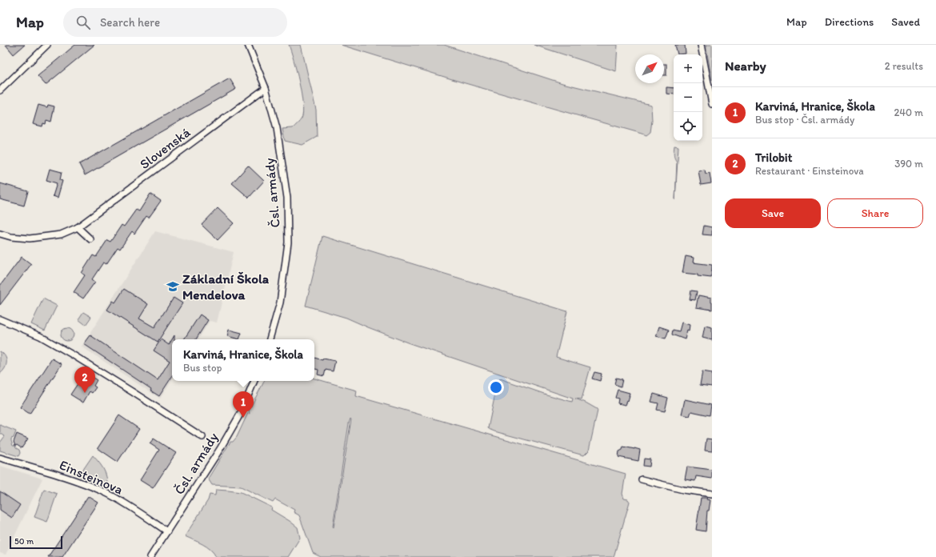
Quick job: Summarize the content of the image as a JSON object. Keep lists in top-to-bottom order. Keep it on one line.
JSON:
{"streets":{"street":["Slovenská","Čsl. armády","Einsteinova"]},"crossings":[["Slovenská","Čsl. armády"],["Čsl. armády","Einsteinova"]],"places":{"school or university":["Základní Škola Mendelova"]},"scale_bar":"50 m","north":"top right","page":{"header":"Map","search":"Search here","nav":["Map","Directions","Saved"],"heading":["Nearby","2 results"],"map_buttons":["+","−"],"list":[{"mark":"1","name":"Karviná, Hranice, Škola","note":"Bus stop · Čsl. armády","value":"240 m"},{"mark":"2","name":"Trilobit","note":"Restaurant · Einsteinova","value":"390 m"}],"buttons":["Save","Share"],"popup":["Karviná, Hranice, Škola","Bus stop"],"pins":["2","1"],"scale":"50 m"}}
